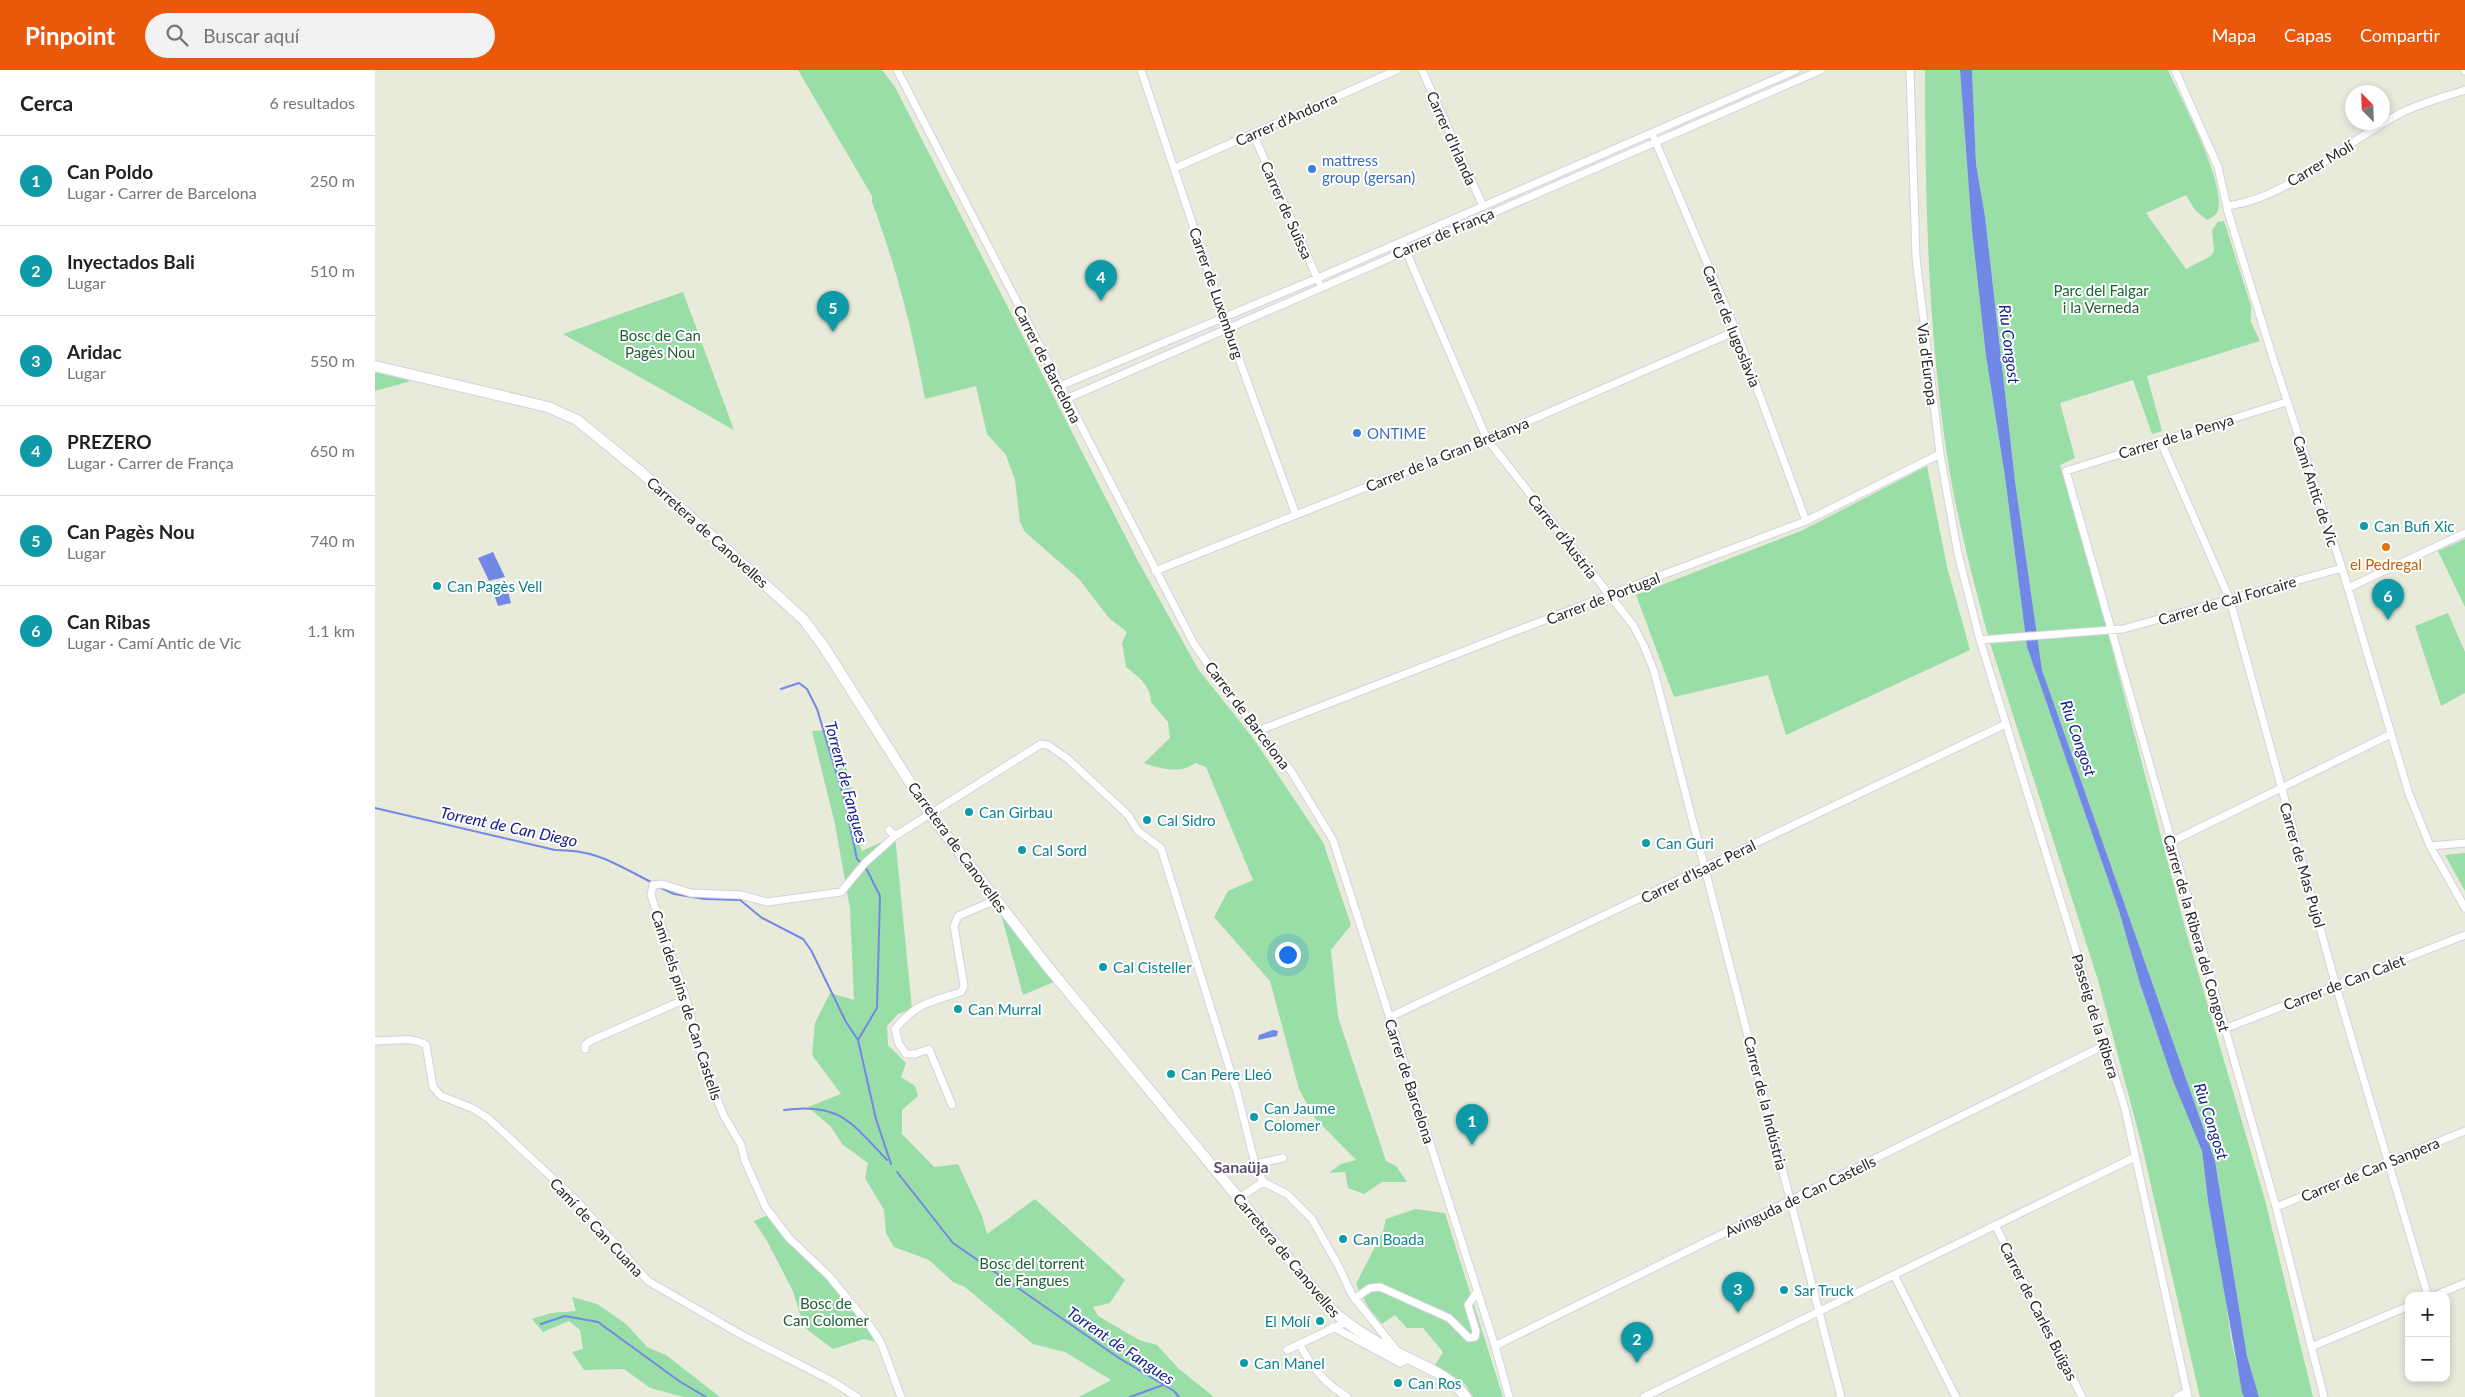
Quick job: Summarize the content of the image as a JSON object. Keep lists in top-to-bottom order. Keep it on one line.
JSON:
{"streets":{"street":["Carrer d'Andorra","Carrer d'Irlanda","Carrer Molí","Carrer de Suïssa","Carrer de França","Carrer de Luxemburg","Carrer de Iugoslàvia","Carrer de Barcelona","Via d'Europa","Carrer de la Penya","Carrer de la Gran Bretanya","Camí Antic de Vic","Carretera de Canovelles","Carrer d'Àustria","Carrer de Portugal","Carrer de Cal Forcaire","Carrer de Mas Pujol","Carrer d'Isaac Peral","Carrer de la Ribera del Congost","Carrer de Can Calet","Camí dels pins de Can Castells","Passeig de la Ribera","Carrer de la Indústria","Carrer de Can Sanpera","Avinguda de Can Castells","Camí de Can Cuana","Carrer de Carles Buïgas"]},"crossings":[["Carrer d'Andorra","Carrer de Suïssa"],["Carrer d'Andorra","Carrer de Luxemburg"],["Carrer d'Irlanda","Carrer de França"],["Carrer Molí","Camí Antic de Vic"],["Carrer de Suïssa","Carrer de França"],["Carrer de França","Carrer de Luxemburg"],["Carrer de França","Carrer de Iugoslàvia"],["Carrer de França","Carrer de Barcelona"],["Carrer de França","Carrer d'Àustria"],["Carrer de Luxemburg","Carrer de la Gran Bretanya"],["Carrer de Iugoslàvia","Carrer de la Gran Bretanya"],["Carrer de Iugoslàvia","Carrer de Portugal"],["Carrer de Barcelona","Carrer de la Gran Bretanya"],["Carrer de Barcelona","Carrer de Portugal"],["Carrer de Barcelona","Carrer d'Isaac Peral"],["Carrer de Barcelona","Avinguda de Can Castells"],["Via d'Europa","Carrer de Portugal"],["Via d'Europa","Carrer de Cal Forcaire"],["Via d'Europa","Passeig de la Ribera"],["Carrer de la Penya","Camí Antic de Vic"],["Carrer de la Penya","Carrer de Mas Pujol"],["Carrer de la Penya","Carrer de la Ribera del Congost"],["Carrer de la Gran Bretanya","Carrer d'Àustria"],["Camí Antic de Vic","Carrer de Cal Forcaire"],["Carretera de Canovelles","Camí dels pins de Can Castells"],["Carrer d'Àustria","Carrer de Portugal"],["Carrer d'Àustria","Carrer d'Isaac Peral"],["Carrer d'Àustria","Carrer de la Indústria"],["Carrer de Cal Forcaire","Carrer de Mas Pujol"],["Carrer de Cal Forcaire","Carrer de la Ribera del Congost"],["Carrer de Cal Forcaire","Passeig de la Ribera"],["Carrer de Mas Pujol","Carrer de Can Calet"],["Carrer de Mas Pujol","Carrer de Can Sanpera"],["Carrer d'Isaac Peral","Passeig de la Ribera"],["Carrer d'Isaac Peral","Carrer de la Indústria"],["Carrer de la Ribera del Congost","Carrer de Can Calet"],["Carrer de la Ribera del Congost","Carrer de Can Sanpera"],["Passeig de la Ribera","Avinguda de Can Castells"],["Passeig de la Ribera","Carrer de Carles Buïgas"],["Carrer de la Indústria","Avinguda de Can Castells"],["Carrer de la Indústria","Carrer de Carles Buïgas"]],"districts":["Sanaüja"],"water":["Riu Congost","Torrent de Fangues","Torrent de Can Diego"],"parks":["Parc del Falgar i la Verneda","Bosc de Can Pagès Nou","Bosc del torrent de Fangues","Bosc de Can Colomer"],"places":["mattress group (gersan)","ONTIME","Can Bufi Xic","el Pedregal","Can Pagès Vell","Can Girbau","Cal Sidro","Can Guri","Cal Sord","Cal Cisteller","Can Murral","Can Pere Lleó","Can Jaume Colomer","Can Boada","Sar Truck","El Molí","Can Manel","Can Ros"],"north":"top left","page":{"header":"Pinpoint","search":"Buscar aquí","nav":["Mapa","Capas","Compartir"],"heading":["Cerca","6 resultados"],"list":[{"mark":"1","name":"Can Poldo","note":"Lugar · Carrer de Barcelona","value":"250 m"},{"mark":"2","name":"Inyectados Bali","note":"Lugar","value":"510 m"},{"mark":"3","name":"Aridac","note":"Lugar","value":"550 m"},{"mark":"4","name":"PREZERO","note":"Lugar · Carrer de França","value":"650 m"},{"mark":"5","name":"Can Pagès Nou","note":"Lugar","value":"740 m"},{"mark":"6","name":"Can Ribas","note":"Lugar · Camí Antic de Vic","value":"1.1 km"}],"pins":["4","5","6","1","3","2"],"map_buttons":["+","−"]}}
